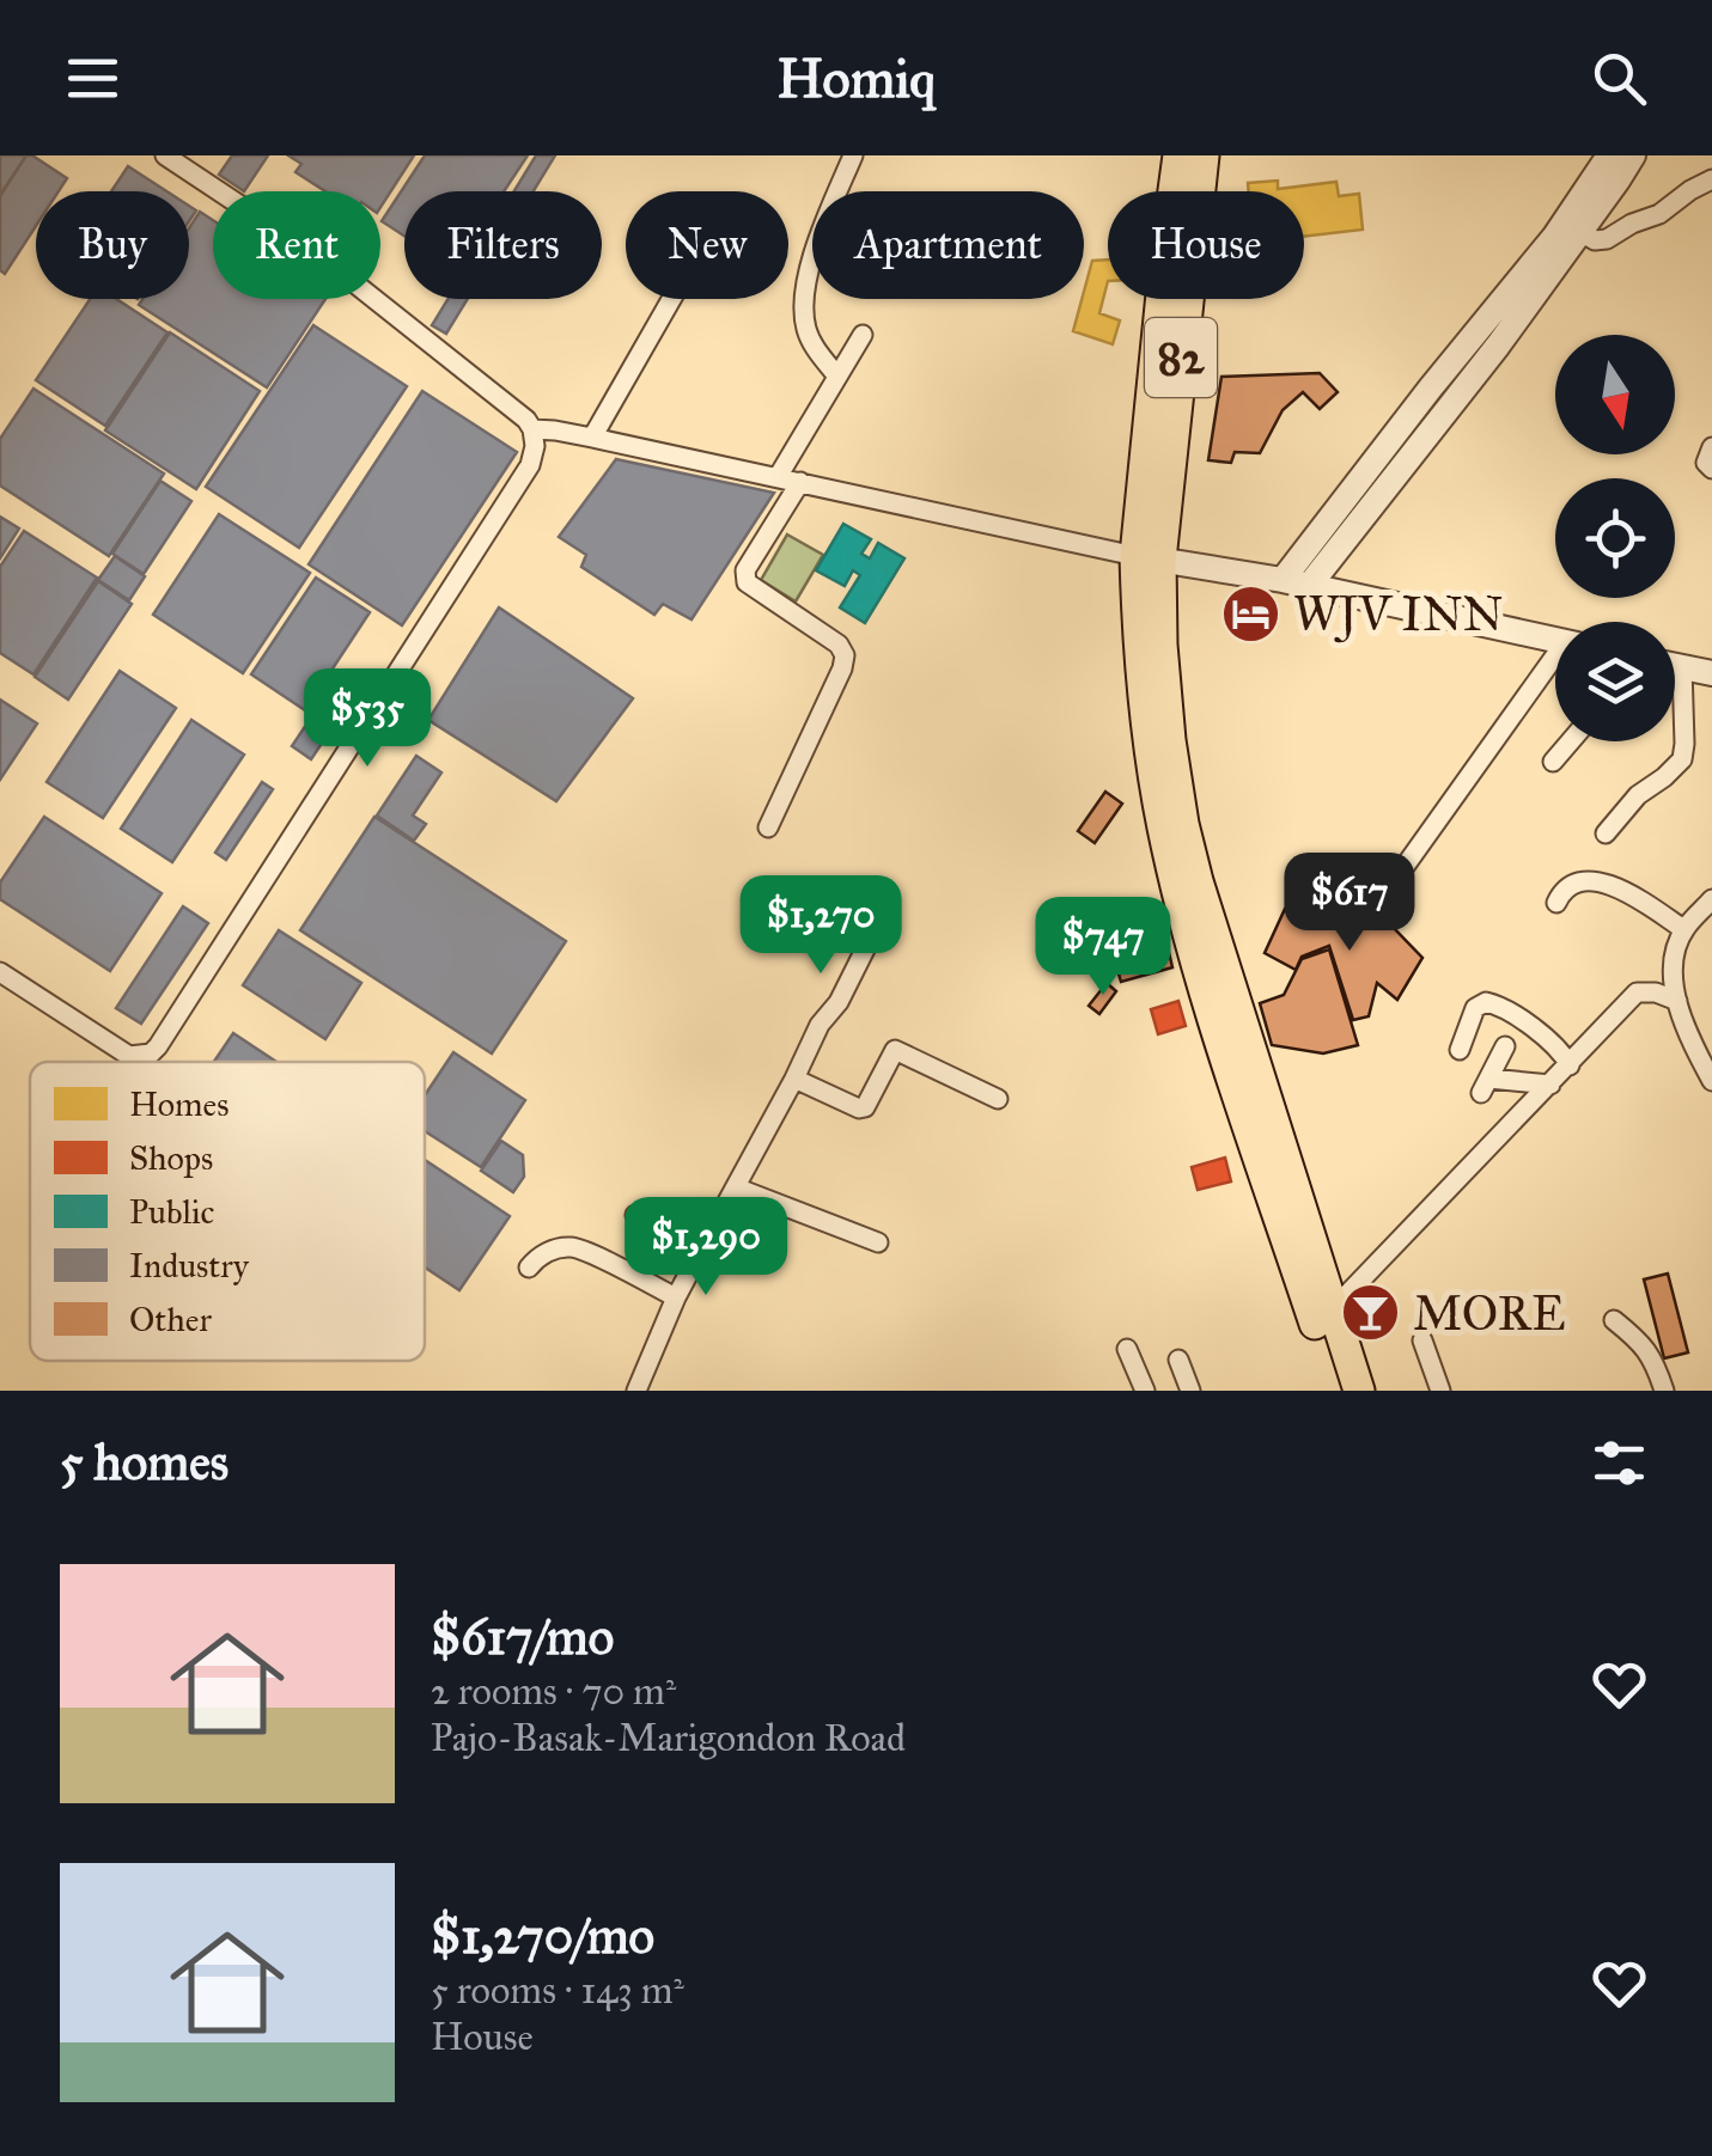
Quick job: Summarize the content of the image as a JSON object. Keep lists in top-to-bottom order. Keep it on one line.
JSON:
{"streets":{"main road":["82"]},"places":{"hotel":["WJV INN"],"bar":["MORE"]},"legend":["Homes","Shops","Public","Industry","Other"],"north":"bottom","page":{"header":"Homiq","chip":["Buy","Rent","Filters","New","Apartment","House"],"price":["$535","$617","$1,270","$747","$1,290"],"heading":"5 homes","list":[{"name":"$617/mo","note":"2 rooms · 70 m² · Pajo-Basak-Marigondon Road"},{"name":"$1,270/mo","note":"5 rooms · 143 m² · House"}]}}
